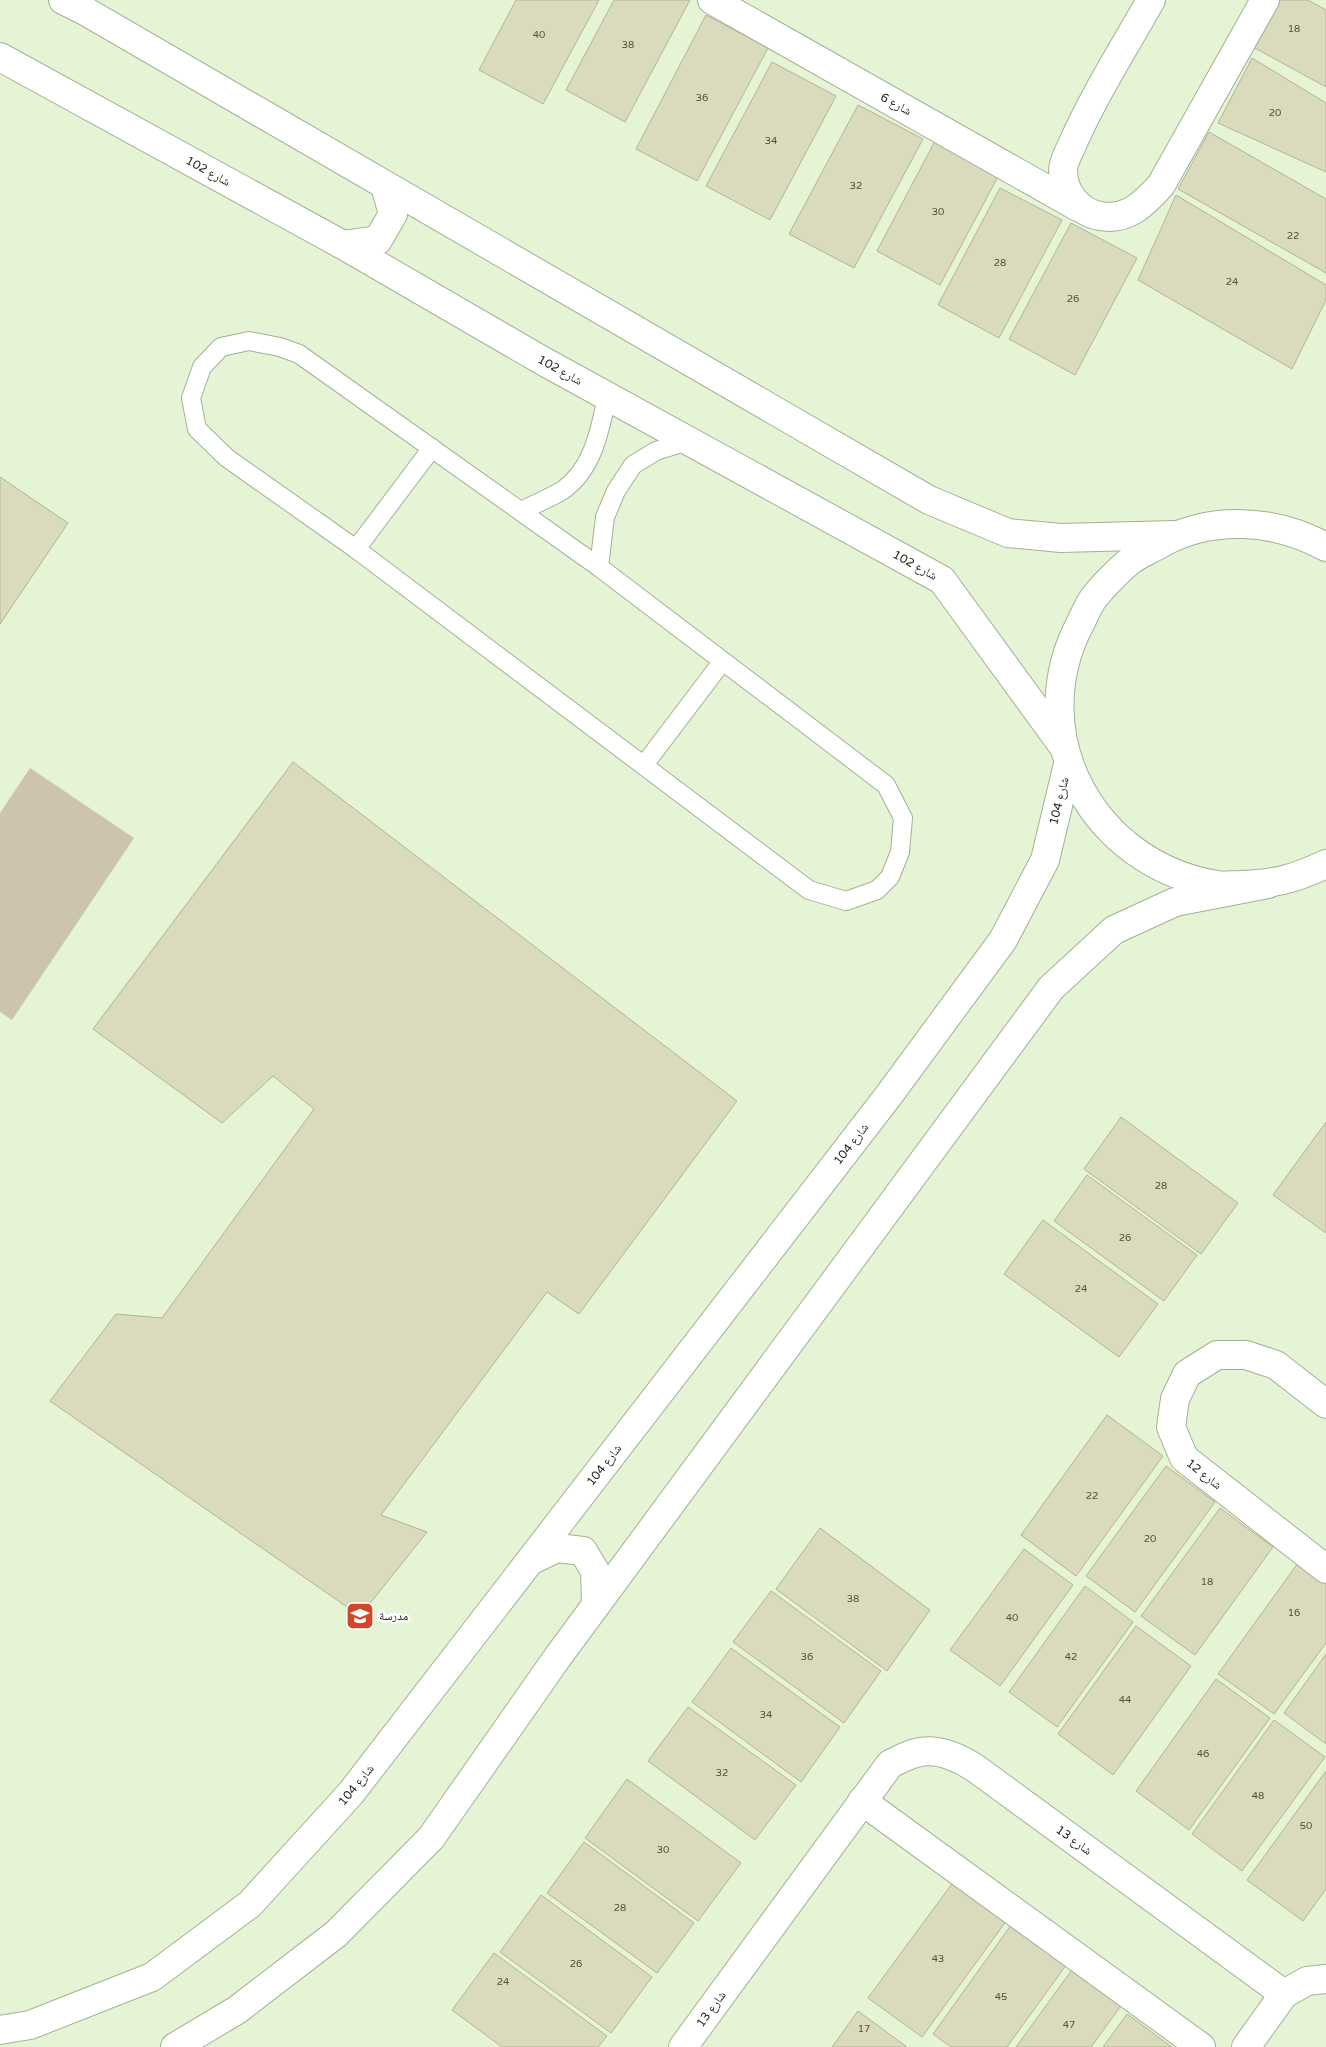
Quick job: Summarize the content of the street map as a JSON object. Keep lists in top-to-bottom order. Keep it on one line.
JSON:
{"streets":{"street":["شارع 6","شارع 102","شارع 104","شارع 12","شارع 13"]},"crossings":[["شارع 102","شارع 104"]],"places":{"school or university":["مدرسة"]},"house_numbers":["18","40","38","36","20","34","32","30","22","28","24","26","28","26","24","22","20","18","38","16","40","36","42","44","34","46","32","48","50","30","28","43","26","24","45","47","17"]}
